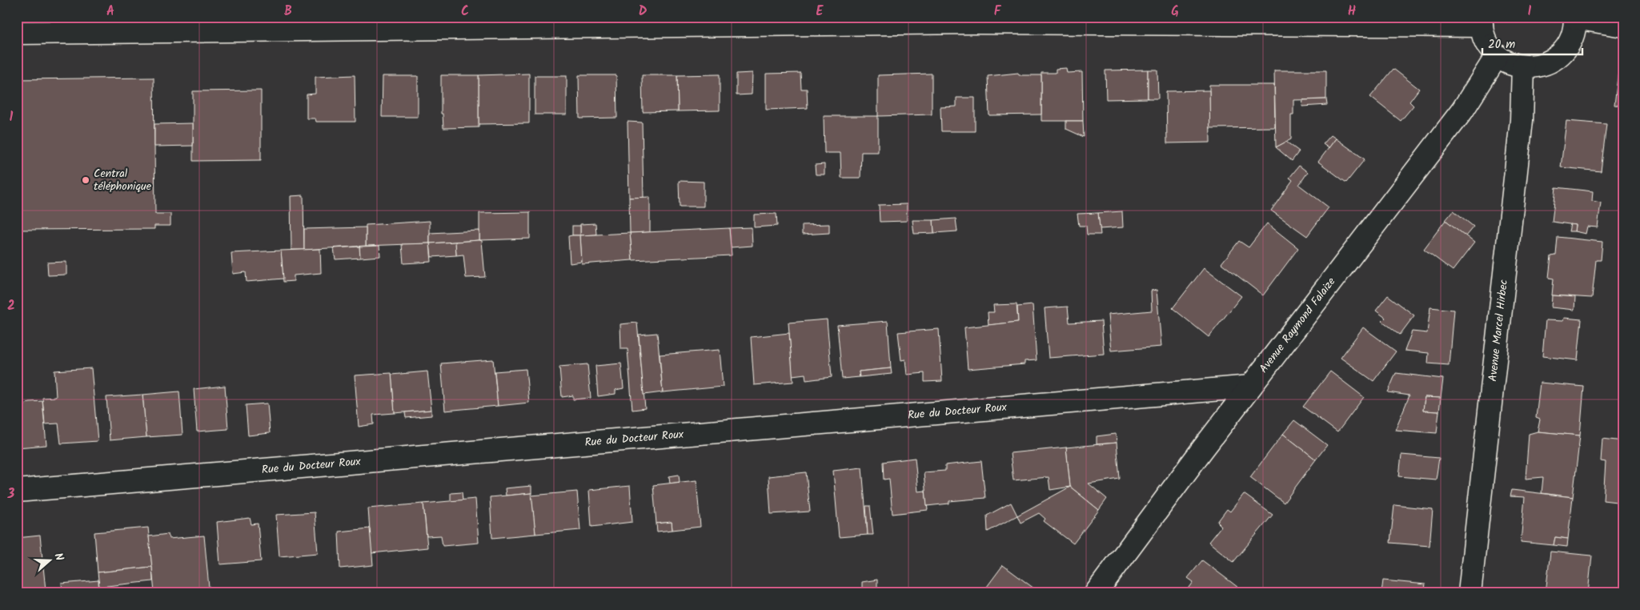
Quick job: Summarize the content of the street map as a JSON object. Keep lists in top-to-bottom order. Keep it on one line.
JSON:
{"streets":{"street":["Avenue Raymond Falaize","Avenue Marcel Hirbec","Rue du Docteur Roux"]},"crossings":[["Avenue Raymond Falaize","Rue du Docteur Roux"]],"places":["Central téléphonique"],"scale_bar":"20 m","north":"right","grid":{"columns":["A","B","C","D","E","F","G","H","I"],"rows":["1","2","3"]}}
